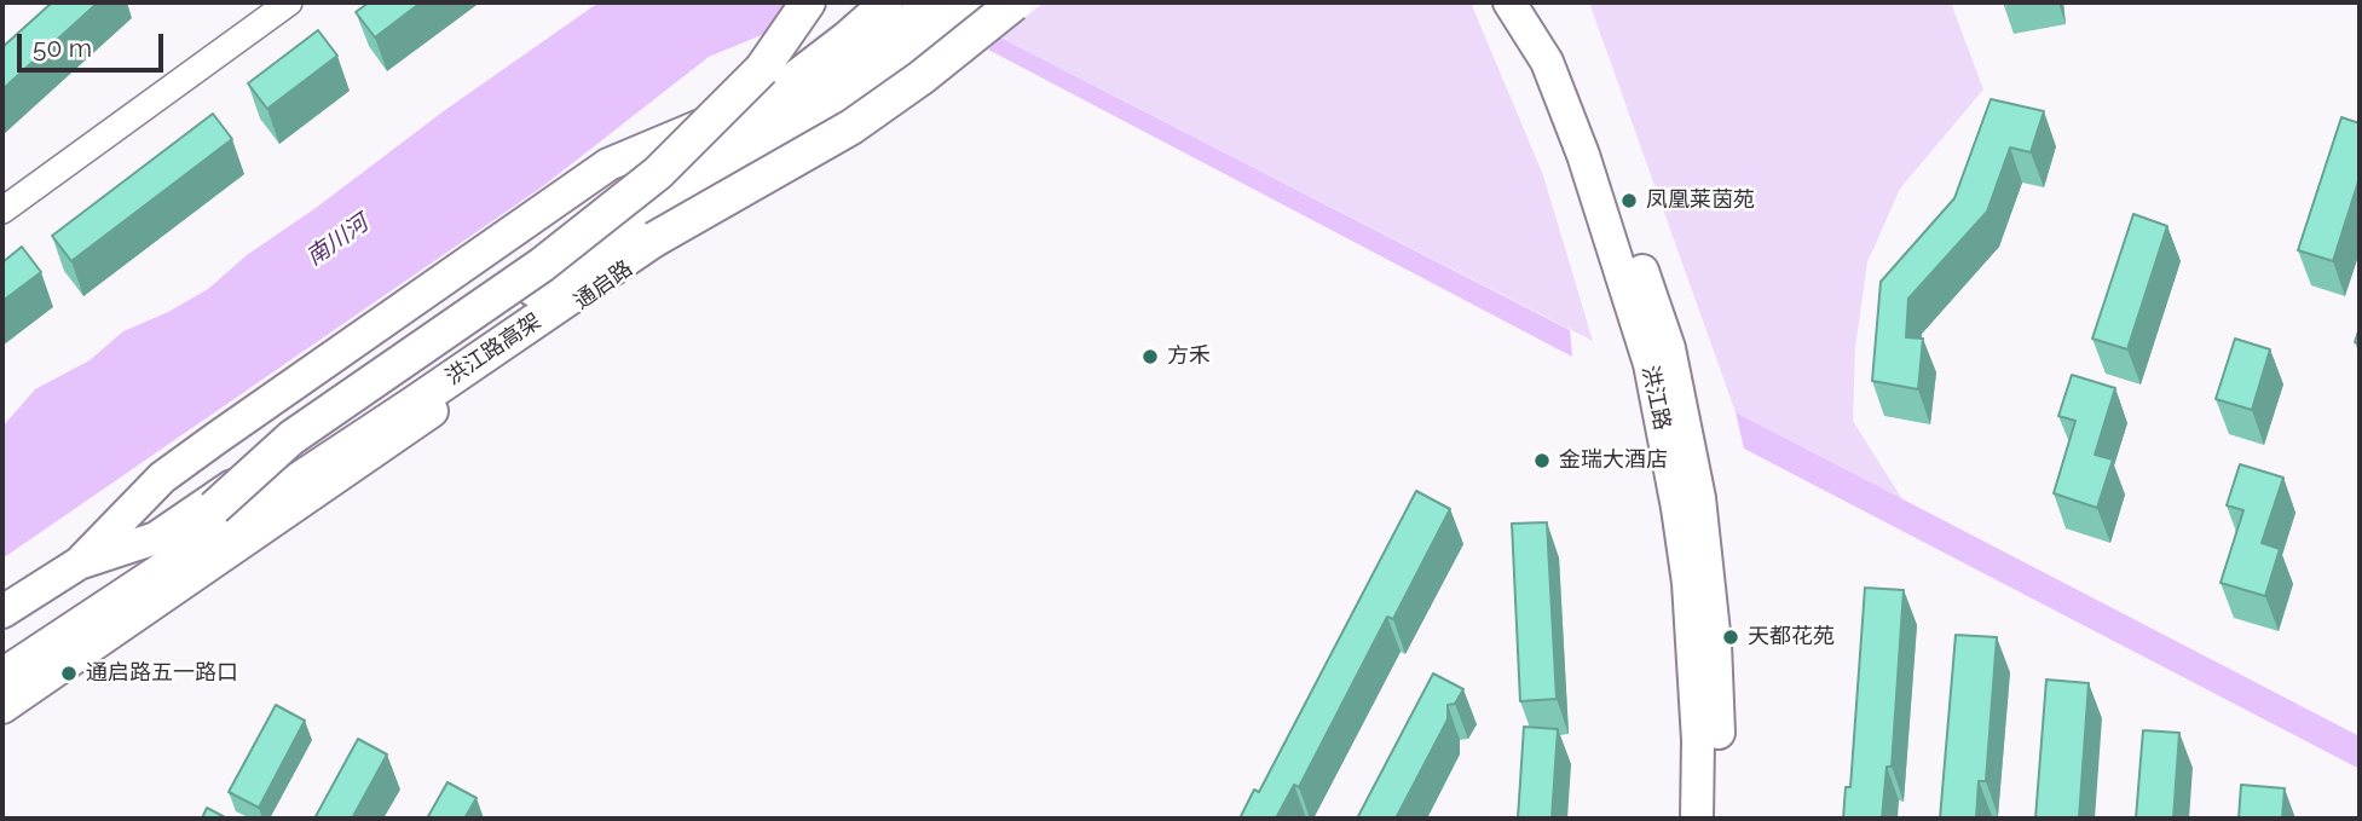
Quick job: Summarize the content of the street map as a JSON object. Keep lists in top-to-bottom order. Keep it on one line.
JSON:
{"streets":{"highway":["洪江路高架"],"main road":["通启路","洪江路"]},"water":["南川河"],"places":["凤凰莱茵苑","方禾","金瑞大酒店","天都花苑","通启路五一路口"],"scale_bar":"50 m"}
